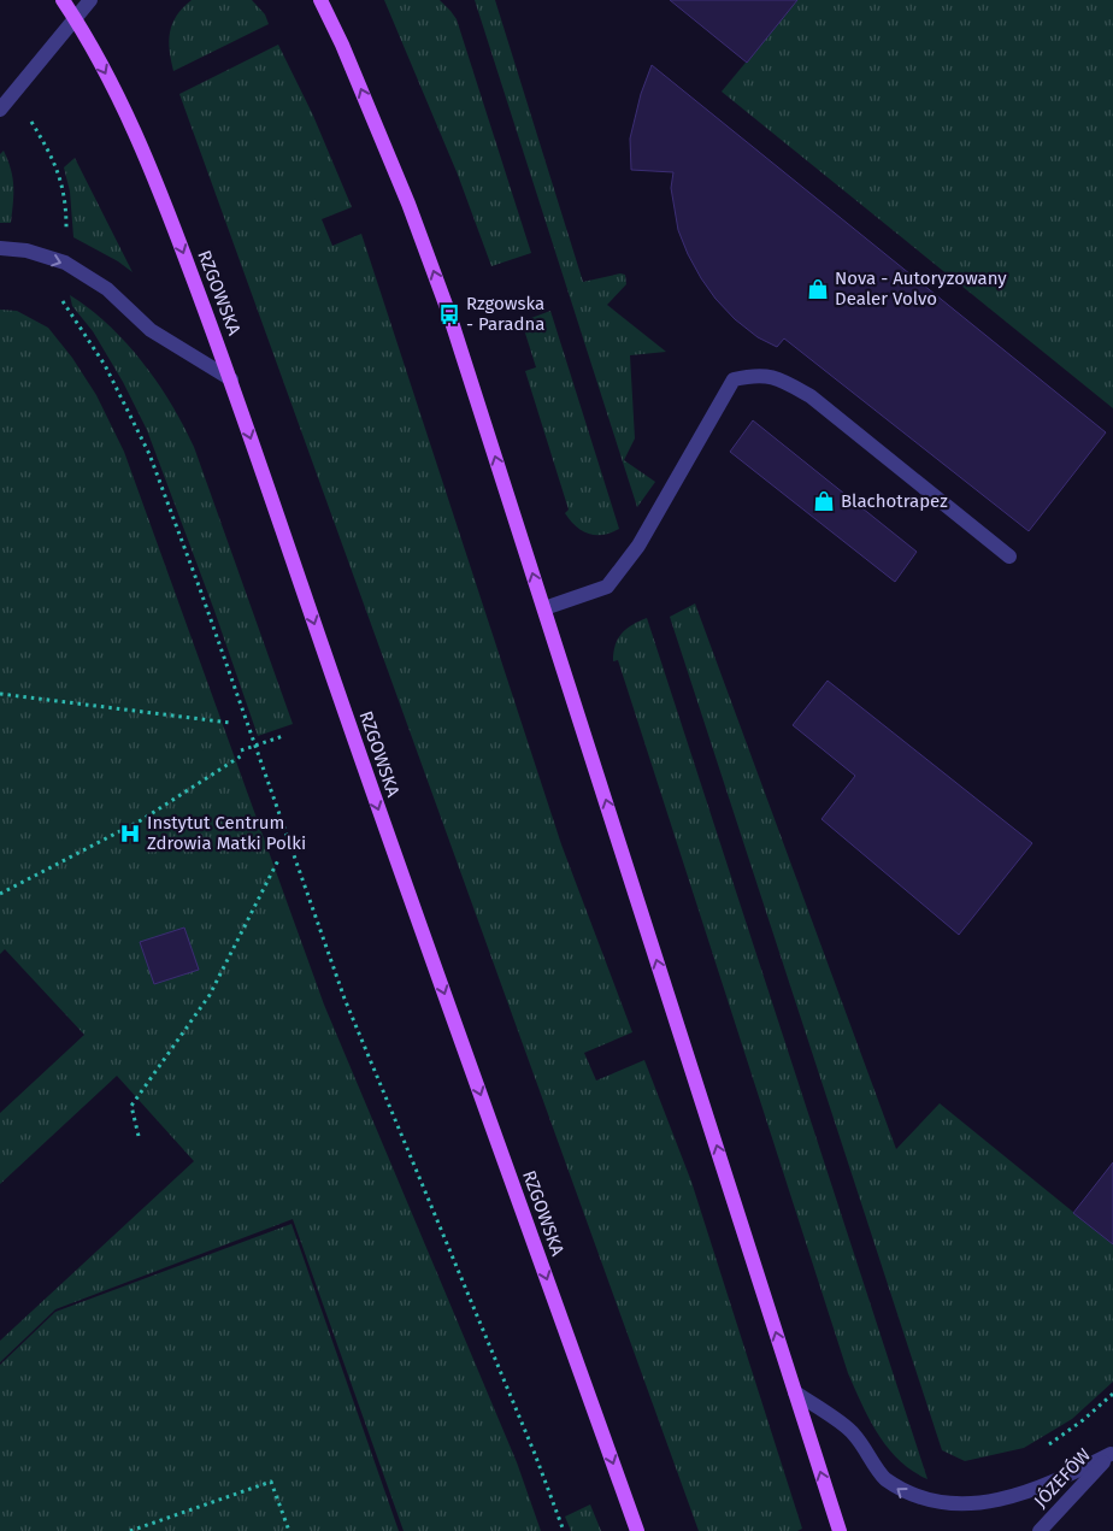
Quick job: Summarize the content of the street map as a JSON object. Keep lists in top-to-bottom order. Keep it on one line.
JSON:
{"streets":{"main road":["RZGOWSKA"],"street":["JÓZEFÓW"]},"one_way":["RZGOWSKA"],"places":{"shop":["Nova - Autoryzowany Dealer Volvo","Blachotrapez"],"bus stop":["Rzgowska - Paradna"],"hospital":["Instytut Centrum Zdrowia Matki Polki"]}}
